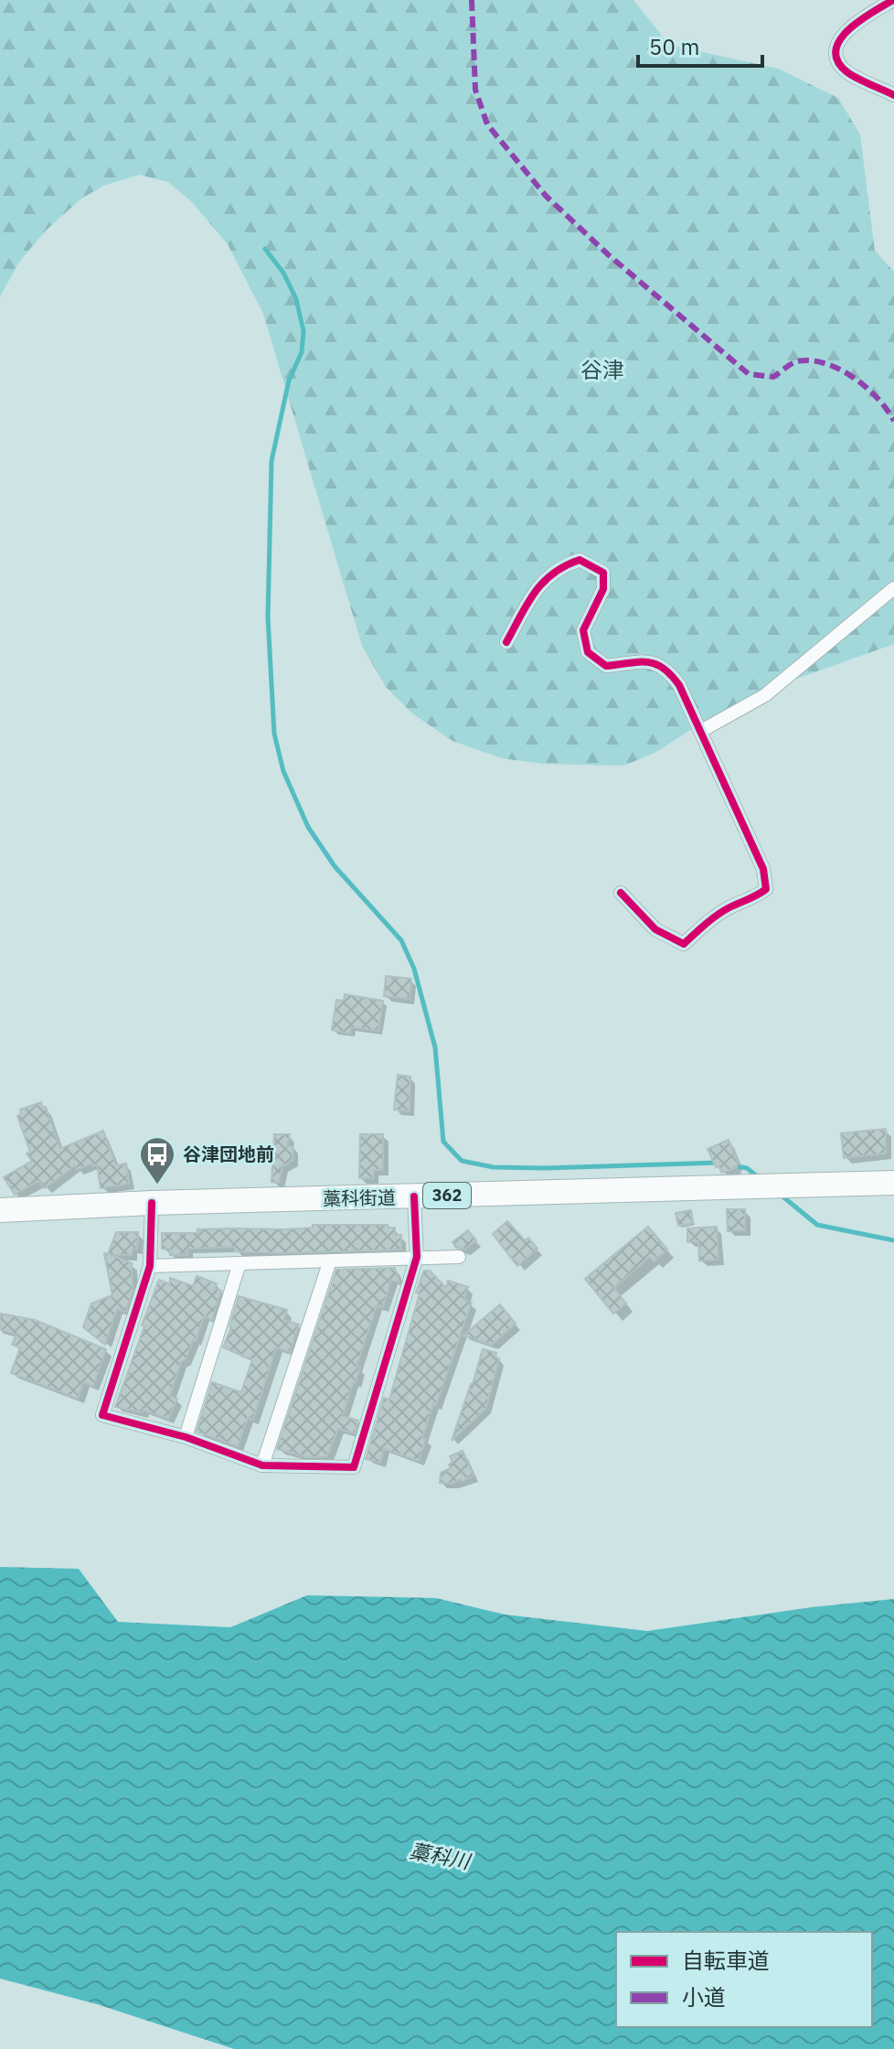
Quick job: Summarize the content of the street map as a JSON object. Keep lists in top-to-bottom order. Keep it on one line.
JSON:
{"streets":{"highway":["362","藁科街道"]},"districts":["谷津"],"water":["藁科川"],"places":{"bus stop":["谷津団地前"]},"legend":["自転車道","小道"],"scale_bar":"50 m"}
